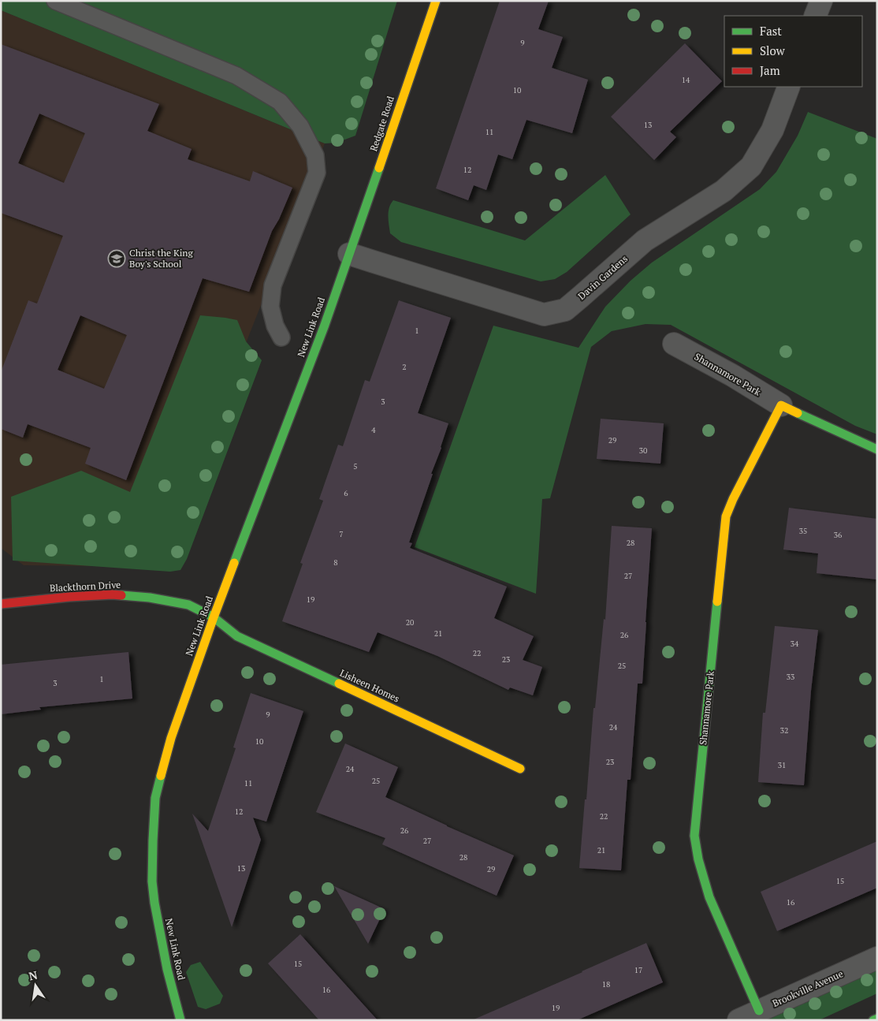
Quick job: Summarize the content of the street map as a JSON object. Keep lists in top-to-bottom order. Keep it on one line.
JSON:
{"streets":{"street":["Redgate Road","Davin Gardens","New Link Road","Shannamore Park","Blackthorn Drive","Lisheen Homes","Brookville Avenue"]},"crossings":[["Redgate Road","Davin Gardens"],["Redgate Road","New Link Road"],["Davin Gardens","New Link Road"],["New Link Road","Blackthorn Drive"],["New Link Road","Lisheen Homes"],["Shannamore Park","Brookville Avenue"],["Blackthorn Drive","Lisheen Homes"]],"places":{"school or university":["Christ the King Boy's School"]},"house_numbers":["9","14","10","13","11","12","1","2","3","4","29","30","5","6","35","7","36","28","8","27","19","20","21","26","34","22","23","25","33","1","3","9","24","32","10","23","31","24","25","11","12","22","26","27","21","28","13","29","15","16","15","17","18","16","19"],"legend":["Fast","Slow","Jam"],"north":"top"}
